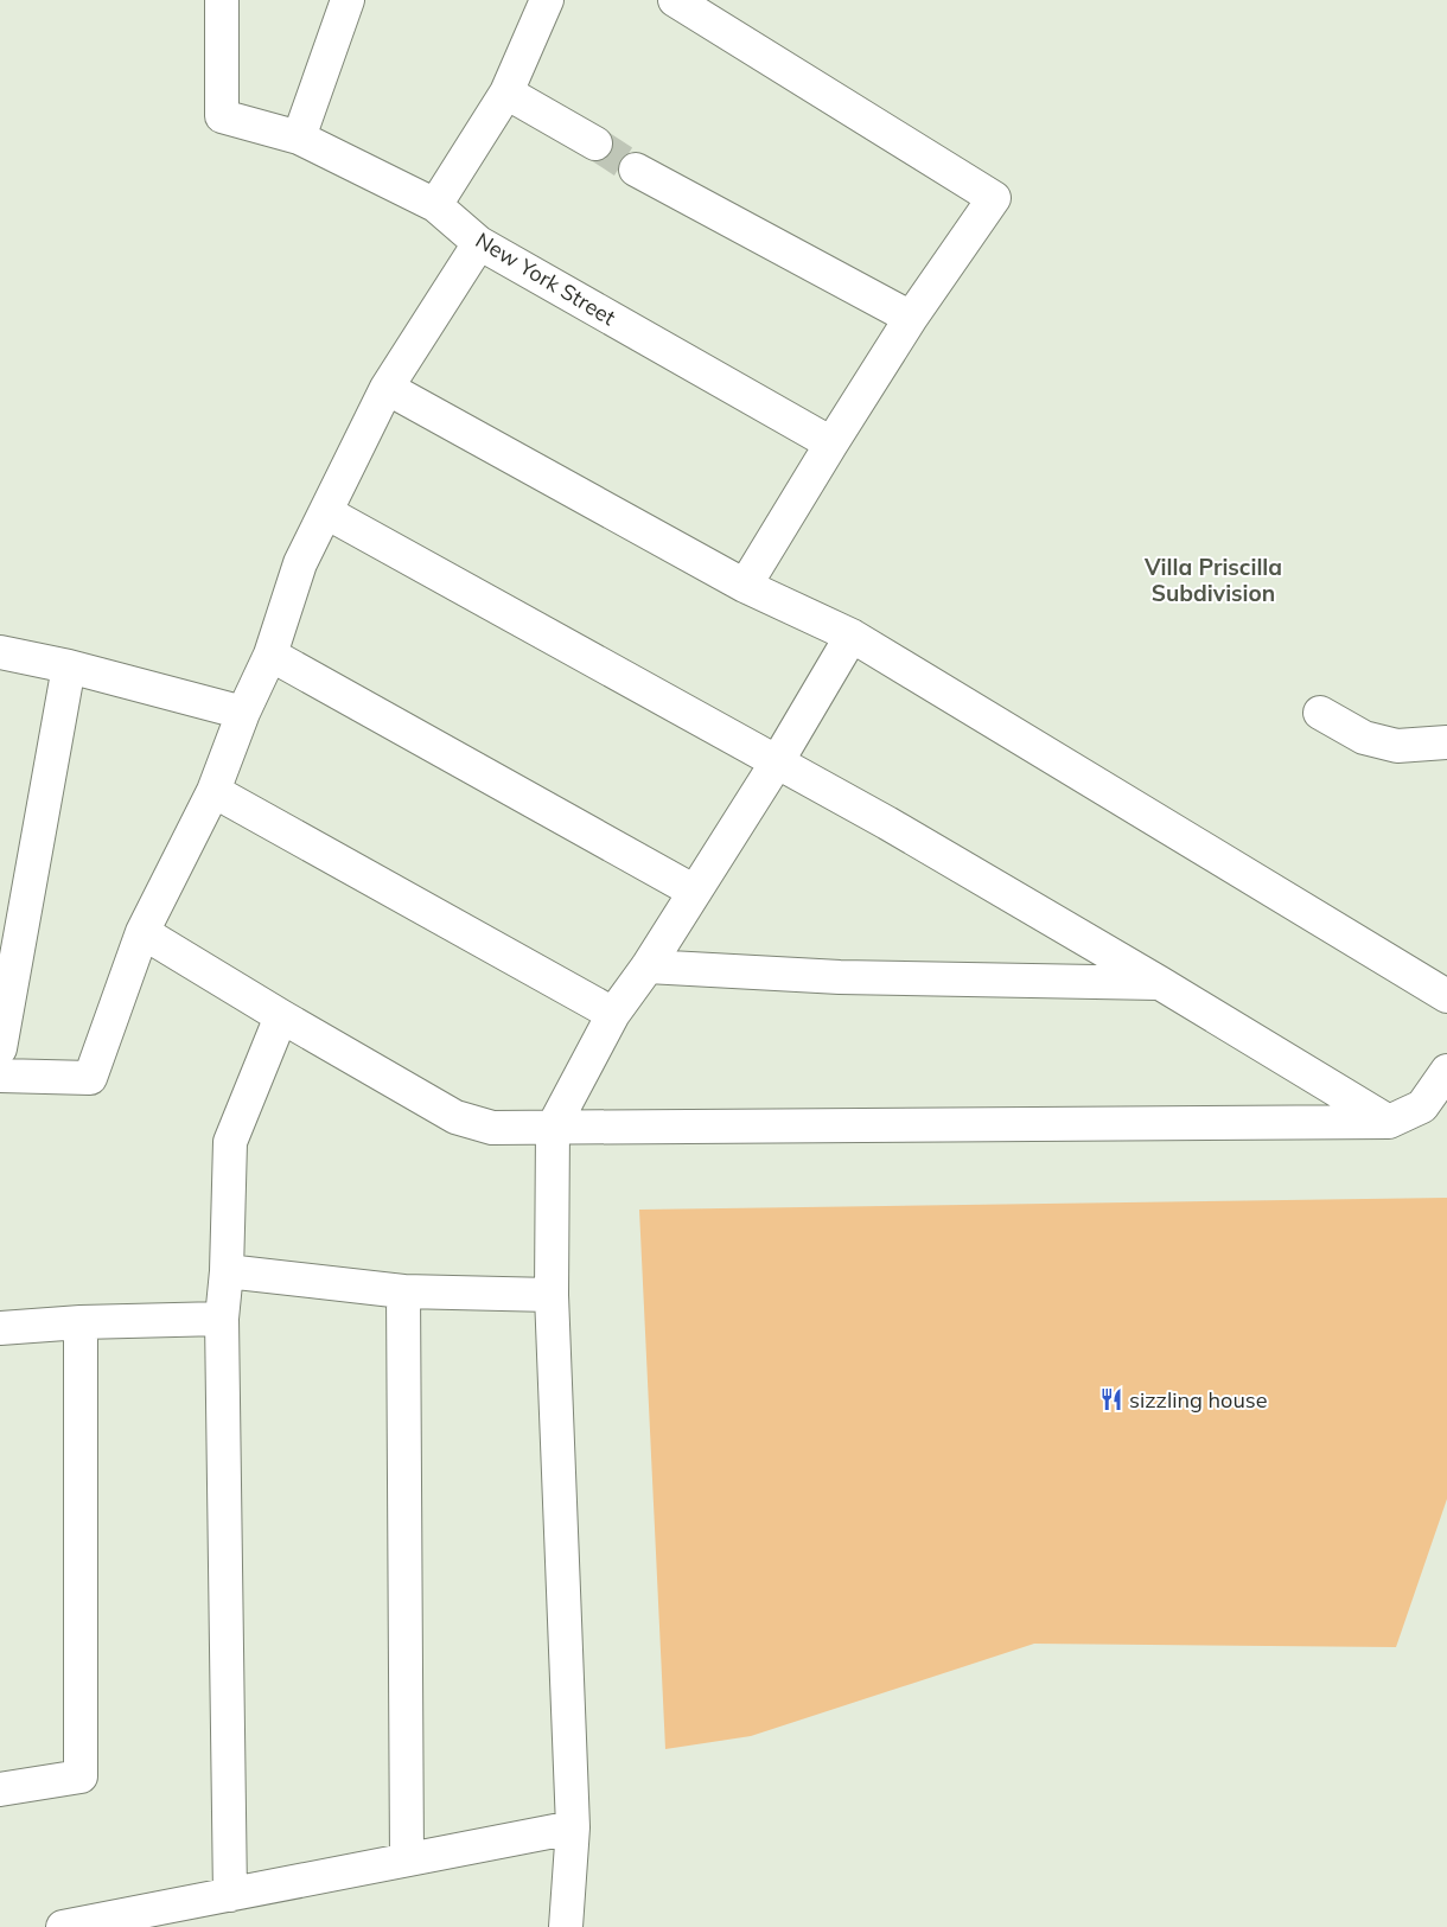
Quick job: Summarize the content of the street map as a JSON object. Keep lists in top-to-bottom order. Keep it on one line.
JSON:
{"streets":{"street":["New York Street"]},"districts":["Villa Priscilla Subdivision"],"places":{"restaurant":["sizzling house"]}}
